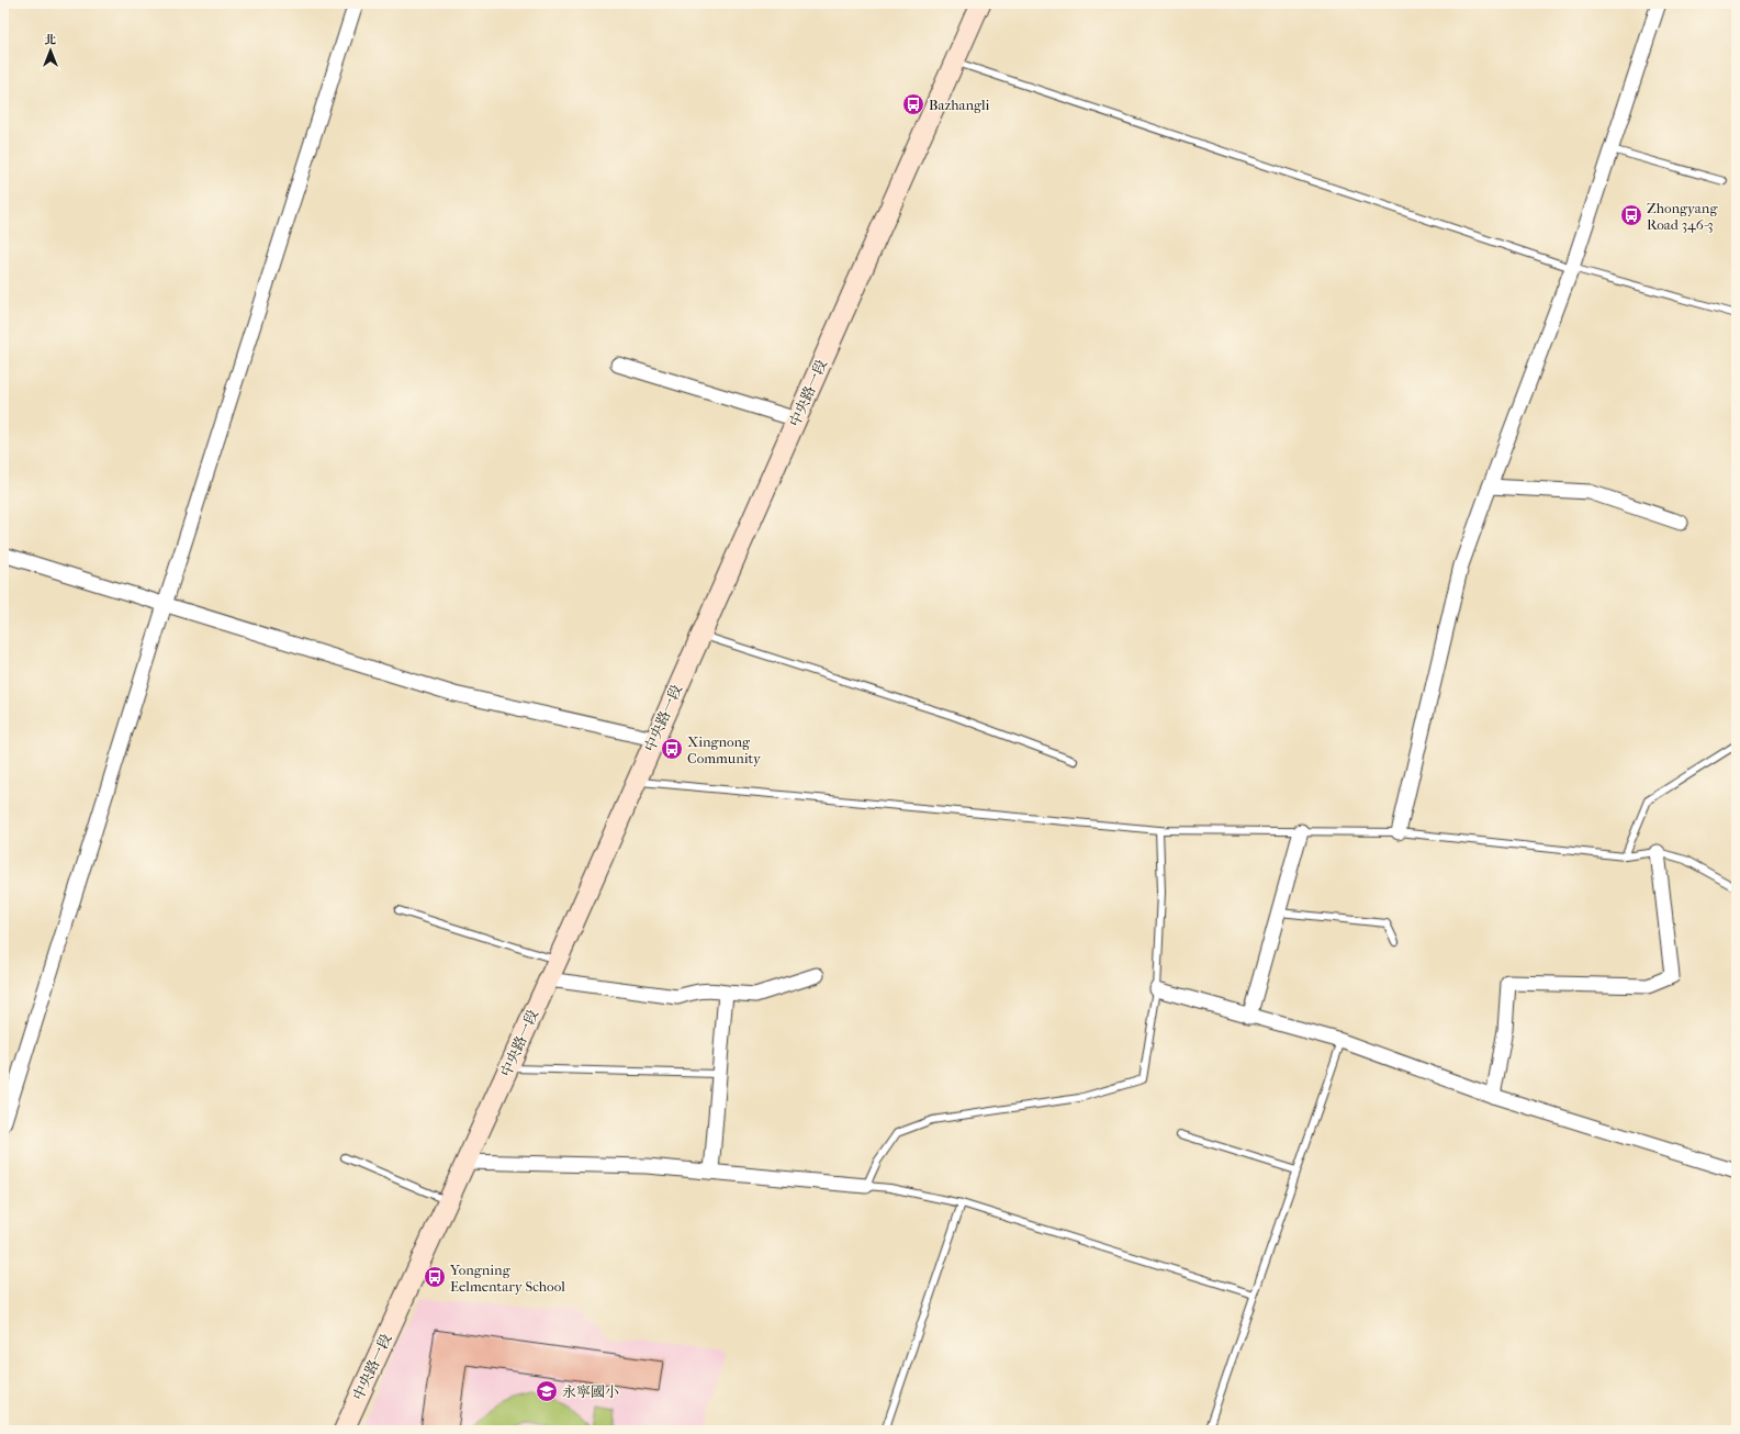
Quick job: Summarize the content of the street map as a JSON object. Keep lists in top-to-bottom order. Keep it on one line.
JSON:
{"streets":{"street":["中央路一段"]},"places":{"bus stop":["Bazhangli","Zhongyang Road 346-3","Xingnong Community","Yongning Eelmentary School"],"school or university":["永寧國小"]},"north":"top"}
